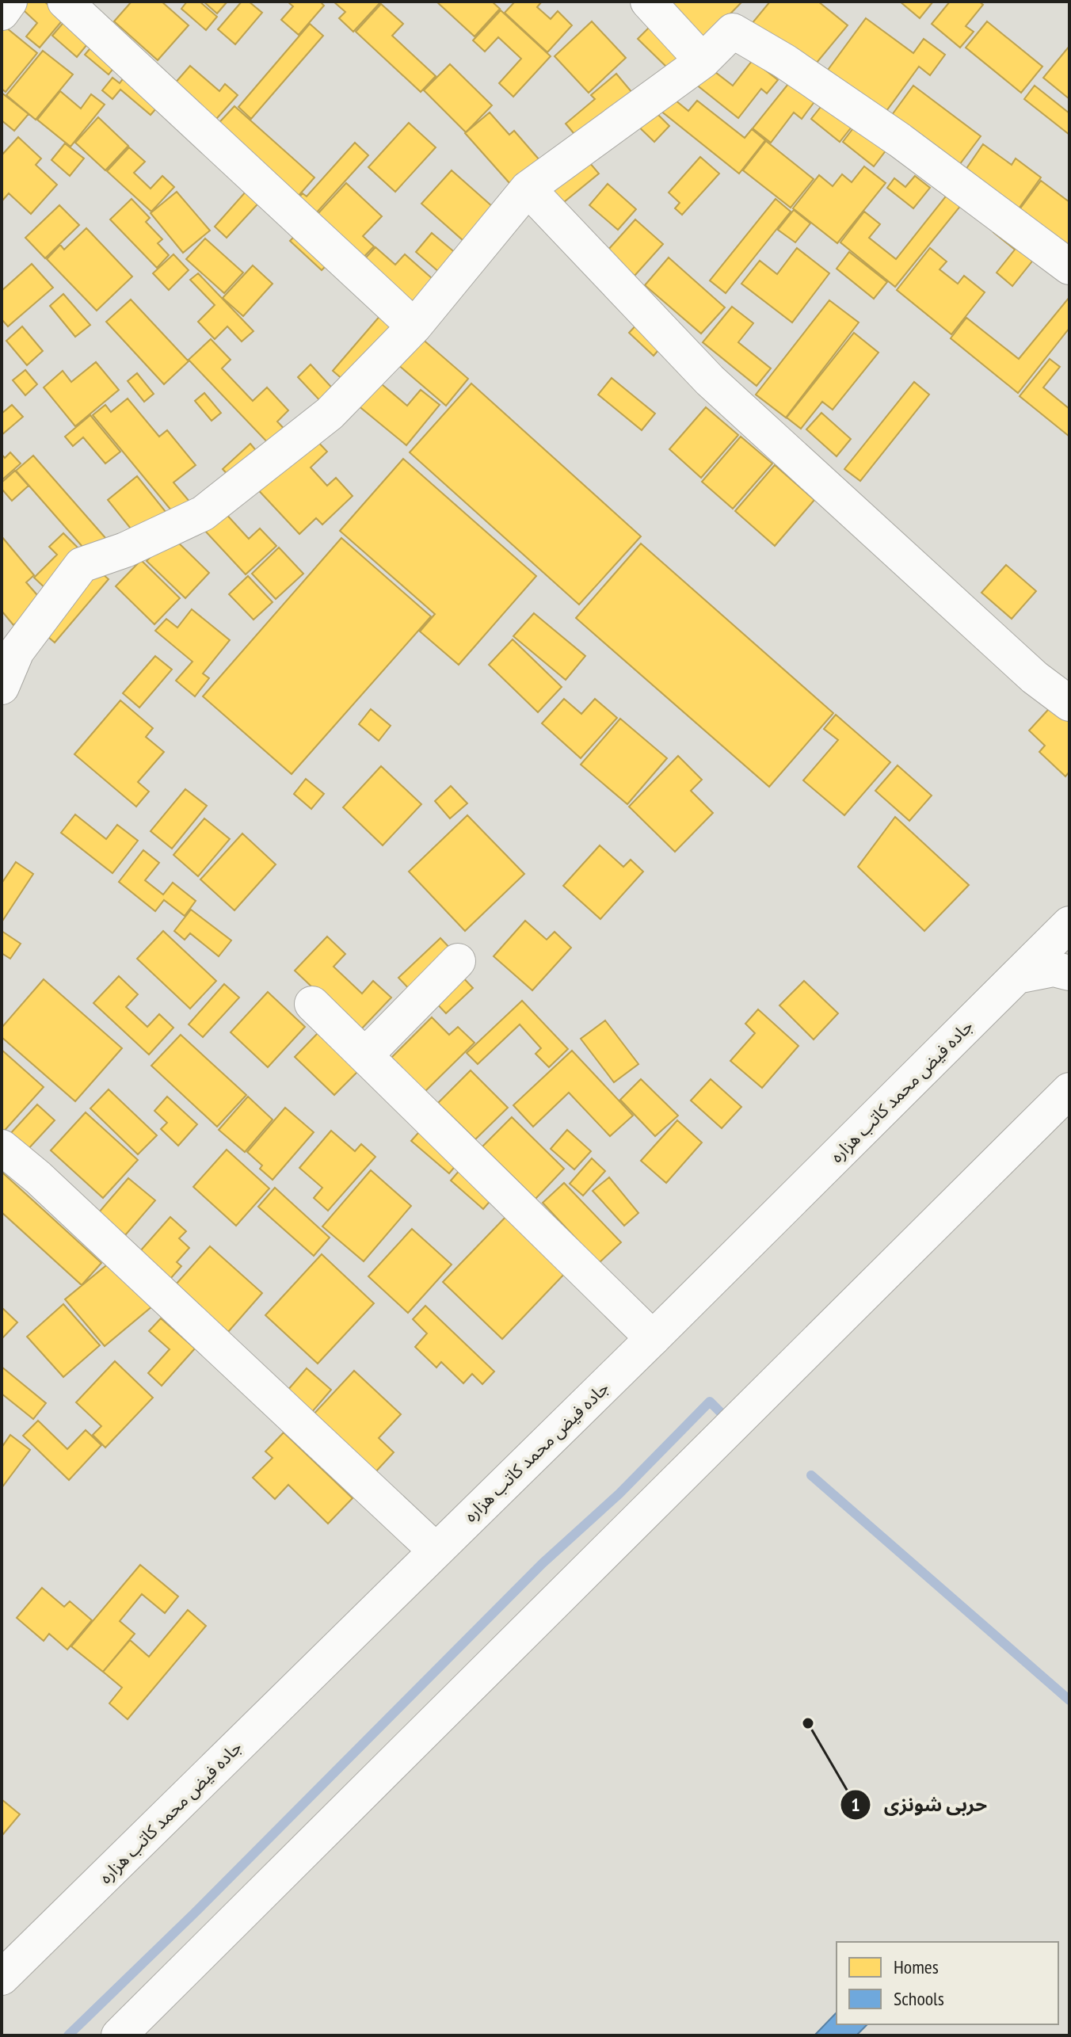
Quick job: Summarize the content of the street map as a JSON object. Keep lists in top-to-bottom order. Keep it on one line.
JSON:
{"streets":{"street":["جاده فیض محمد کاتب هزاره"]},"places":["حربی شونزی"],"legend":["Homes","Schools"]}
